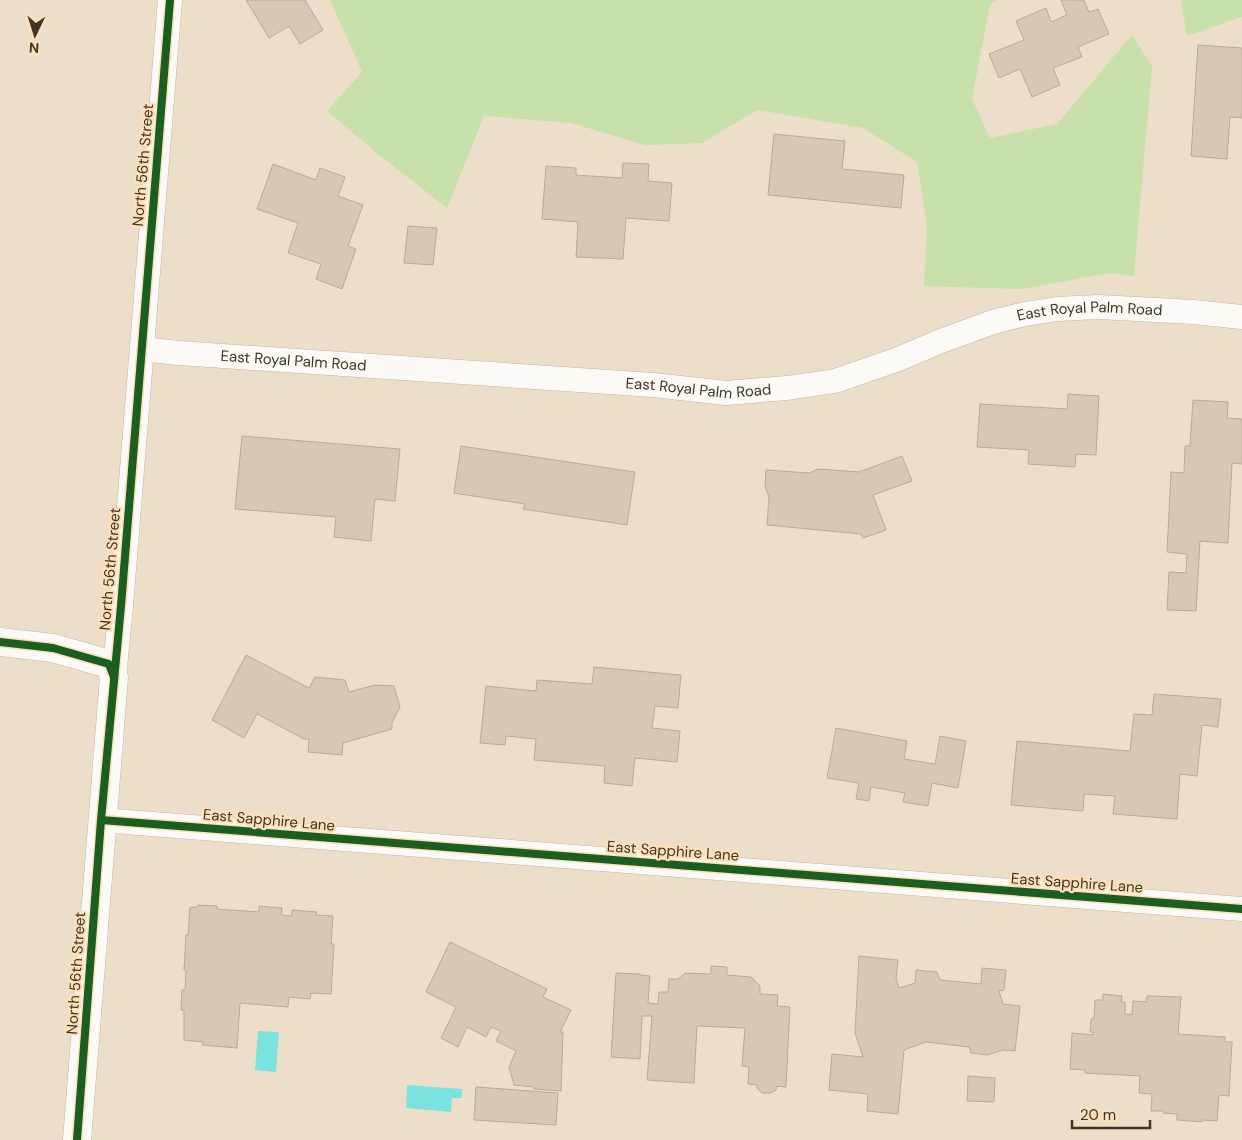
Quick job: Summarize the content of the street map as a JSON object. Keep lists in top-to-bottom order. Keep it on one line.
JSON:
{"streets":{"street":["North 56th Street","East Royal Palm Road","East Sapphire Lane"]},"crossings":[["North 56th Street","East Royal Palm Road"],["North 56th Street","East Sapphire Lane"]],"scale_bar":"20 m","north":"bottom"}
